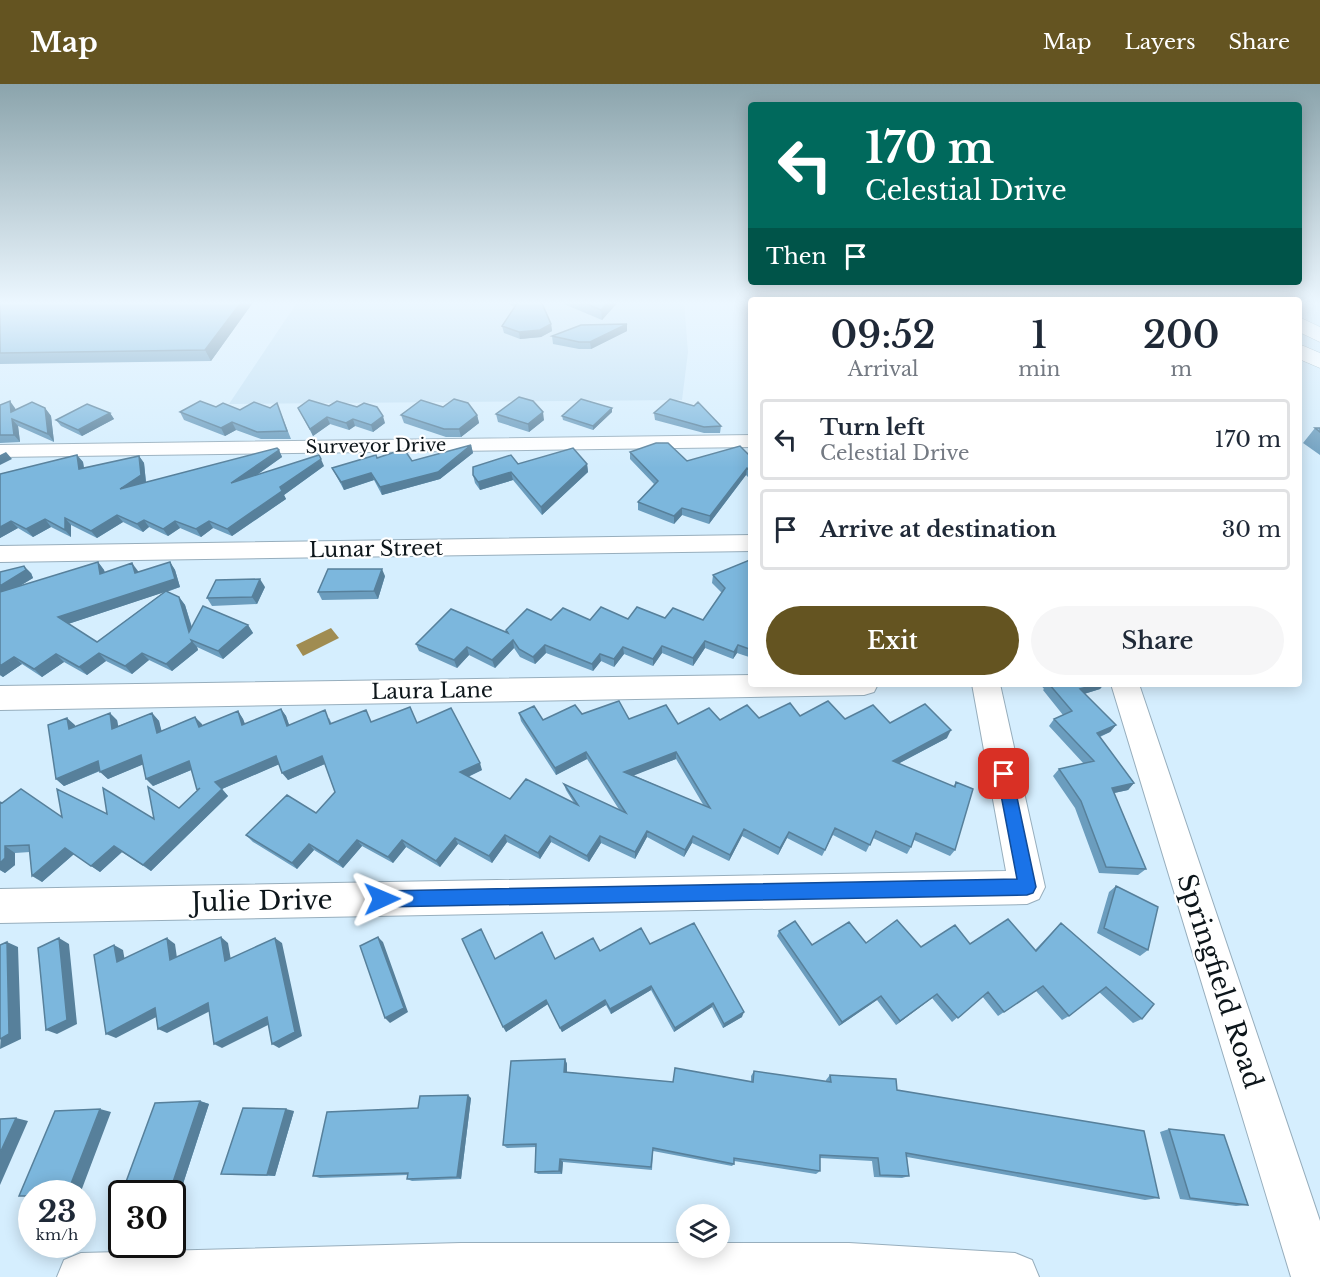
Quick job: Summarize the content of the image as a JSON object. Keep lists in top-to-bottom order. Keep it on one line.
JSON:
{"streets":{"street":["Surveyor Drive","Lunar Street","Laura Lane","Julie Drive","Springfield Road"]},"page":{"header":"Map","nav":["Map","Layers","Share"],"turn":["170 m","Celestial Drive"],"then":"Then","eta":["09:52","Arrival","1","min","200","m"],"list":[{"name":"Turn left","note":"Celestial Drive","value":"170 m"},{"name":"Arrive at destination","value":"30 m"}],"buttons":["Exit","Share"],"speed":"23 km/h","limit":"30"}}
